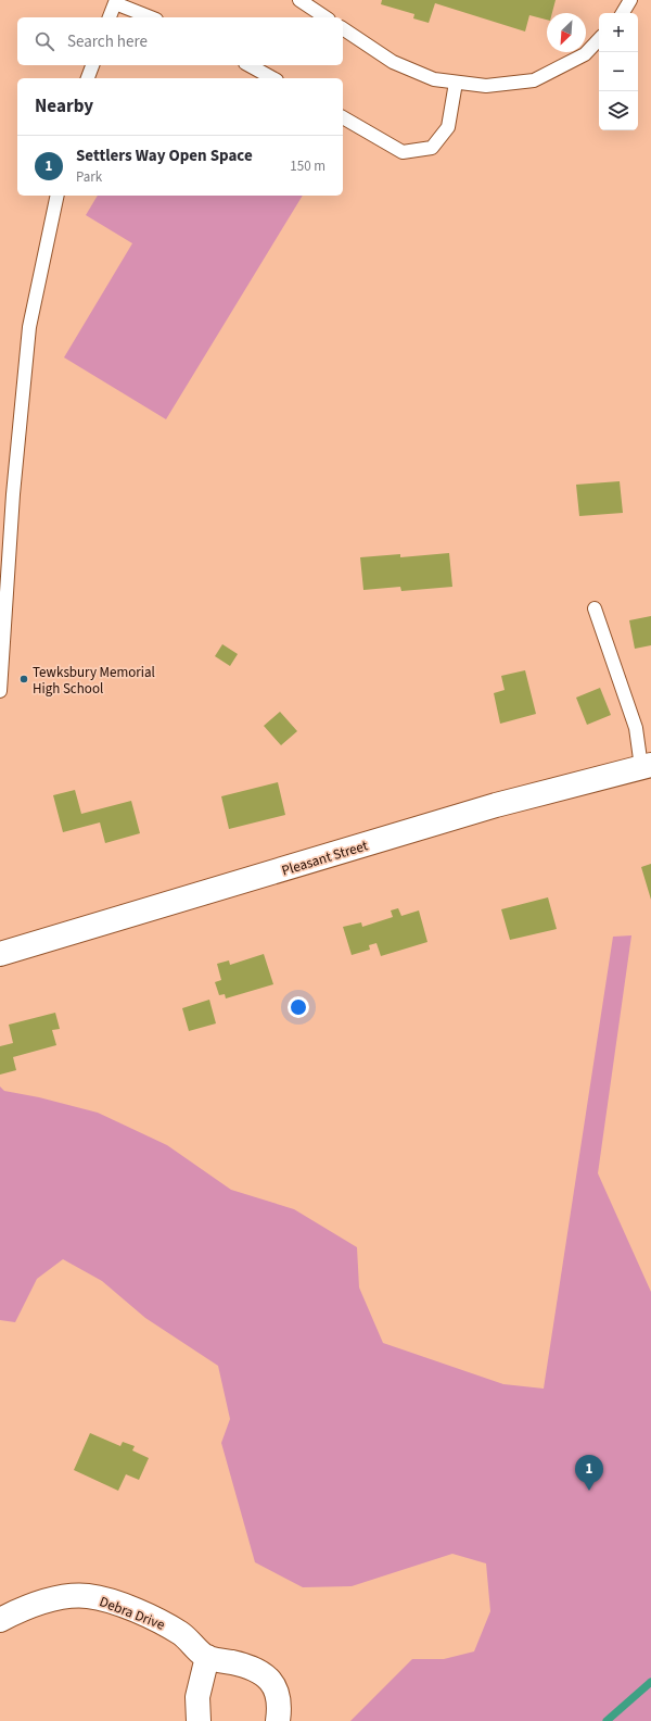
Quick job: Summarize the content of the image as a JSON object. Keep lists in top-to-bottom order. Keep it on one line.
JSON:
{"streets":{"main road":["Pleasant Street","Debra Drive"]},"places":["Tewksbury Memorial High School"],"north":"bottom left","page":{"map_buttons":["+","−"],"search":"Search here","heading":"Nearby","list":[{"mark":"1","name":"Settlers Way Open Space","note":"Park","value":"150 m"}],"pins":"1"}}
